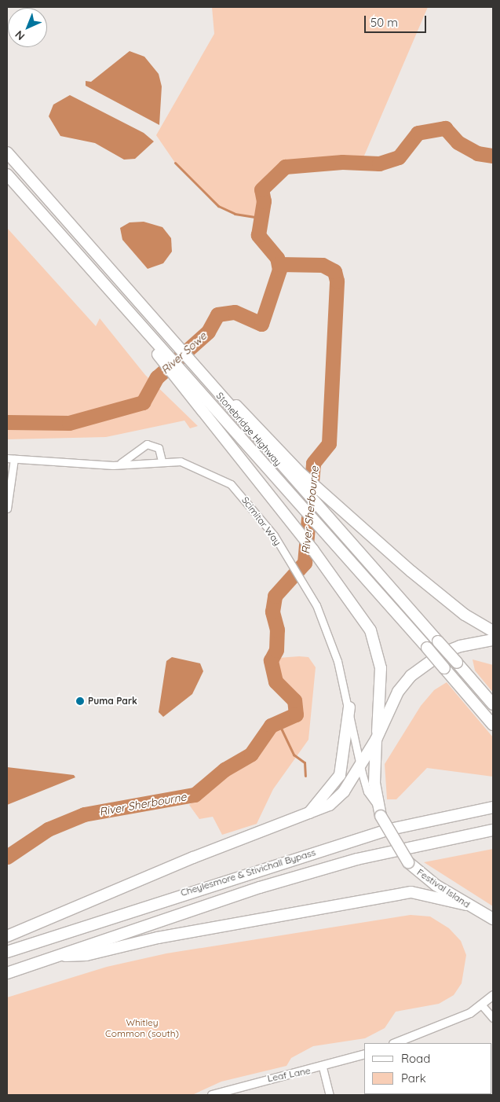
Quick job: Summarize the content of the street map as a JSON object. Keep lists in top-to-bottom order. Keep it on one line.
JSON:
{"streets":{"highway":["Stonebridge Highway","Cheylesmore & Stivichall Bypass","Festival Island"],"street":["Scimitar Way","Leaf Lane"]},"crossings":[["Scimitar Way","Festival Island"]],"water":["River Sowe","River Sherbourne"],"parks":["Whitley Common (south)"],"places":["Puma Park"],"legend":["Road","Park"],"scale_bar":"50 m","north":"bottom left"}
